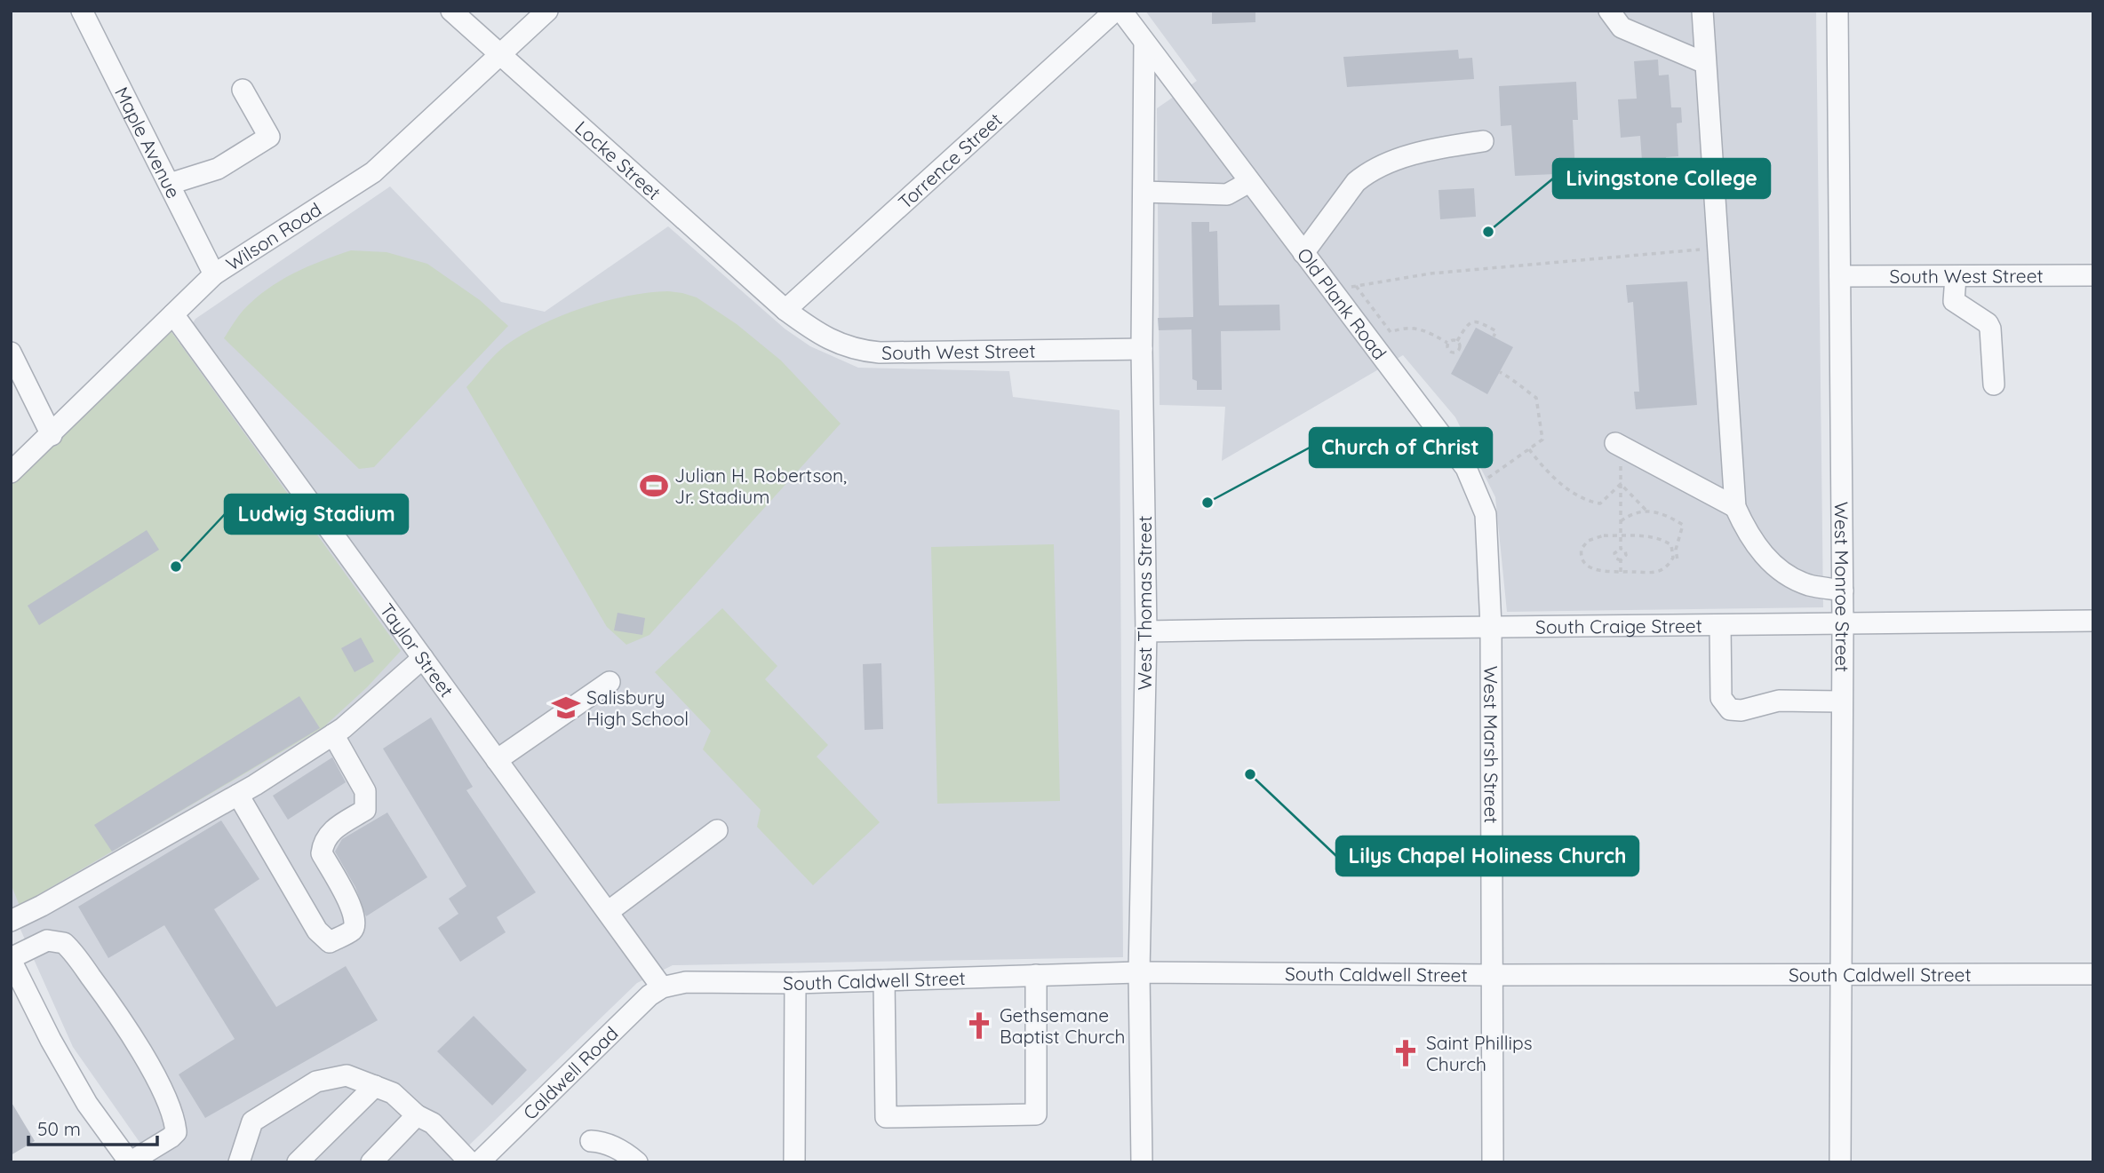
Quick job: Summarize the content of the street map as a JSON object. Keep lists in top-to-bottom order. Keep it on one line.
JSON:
{"streets":{"street":["Maple Avenue","Locke Street","Torrence Street","Wilson Road","South West Street","Old Plank Road","West Monroe Street","West Thomas Street","South Craige Street","Taylor Street","West Marsh Street","South Caldwell Street","Caldwell Road"]},"crossings":[["Maple Avenue","Wilson Road"],["Locke Street","Torrence Street"],["Locke Street","Wilson Road"],["Locke Street","South West Street"],["Torrence Street","South West Street"],["Wilson Road","Taylor Street"],["South West Street","West Monroe Street"],["South West Street","West Thomas Street"],["Old Plank Road","West Thomas Street"],["Old Plank Road","South Craige Street"],["Old Plank Road","West Marsh Street"],["West Monroe Street","South Craige Street"],["West Monroe Street","South Caldwell Street"],["West Thomas Street","South Craige Street"],["West Thomas Street","South Caldwell Street"],["South Craige Street","West Marsh Street"],["Taylor Street","South Caldwell Street"],["Taylor Street","Caldwell Road"],["West Marsh Street","South Caldwell Street"],["South Caldwell Street","Caldwell Road"]],"places":{"other":["Livingstone College","Church of Christ","Ludwig Stadium","Lilys Chapel Holiness Church"],"sports":["Julian H. Robertson, Jr. Stadium"],"school or university":["Salisbury High School"],"church":["Gethsemane Baptist Church","Saint Phillips Church"]},"scale_bar":"50 m"}
